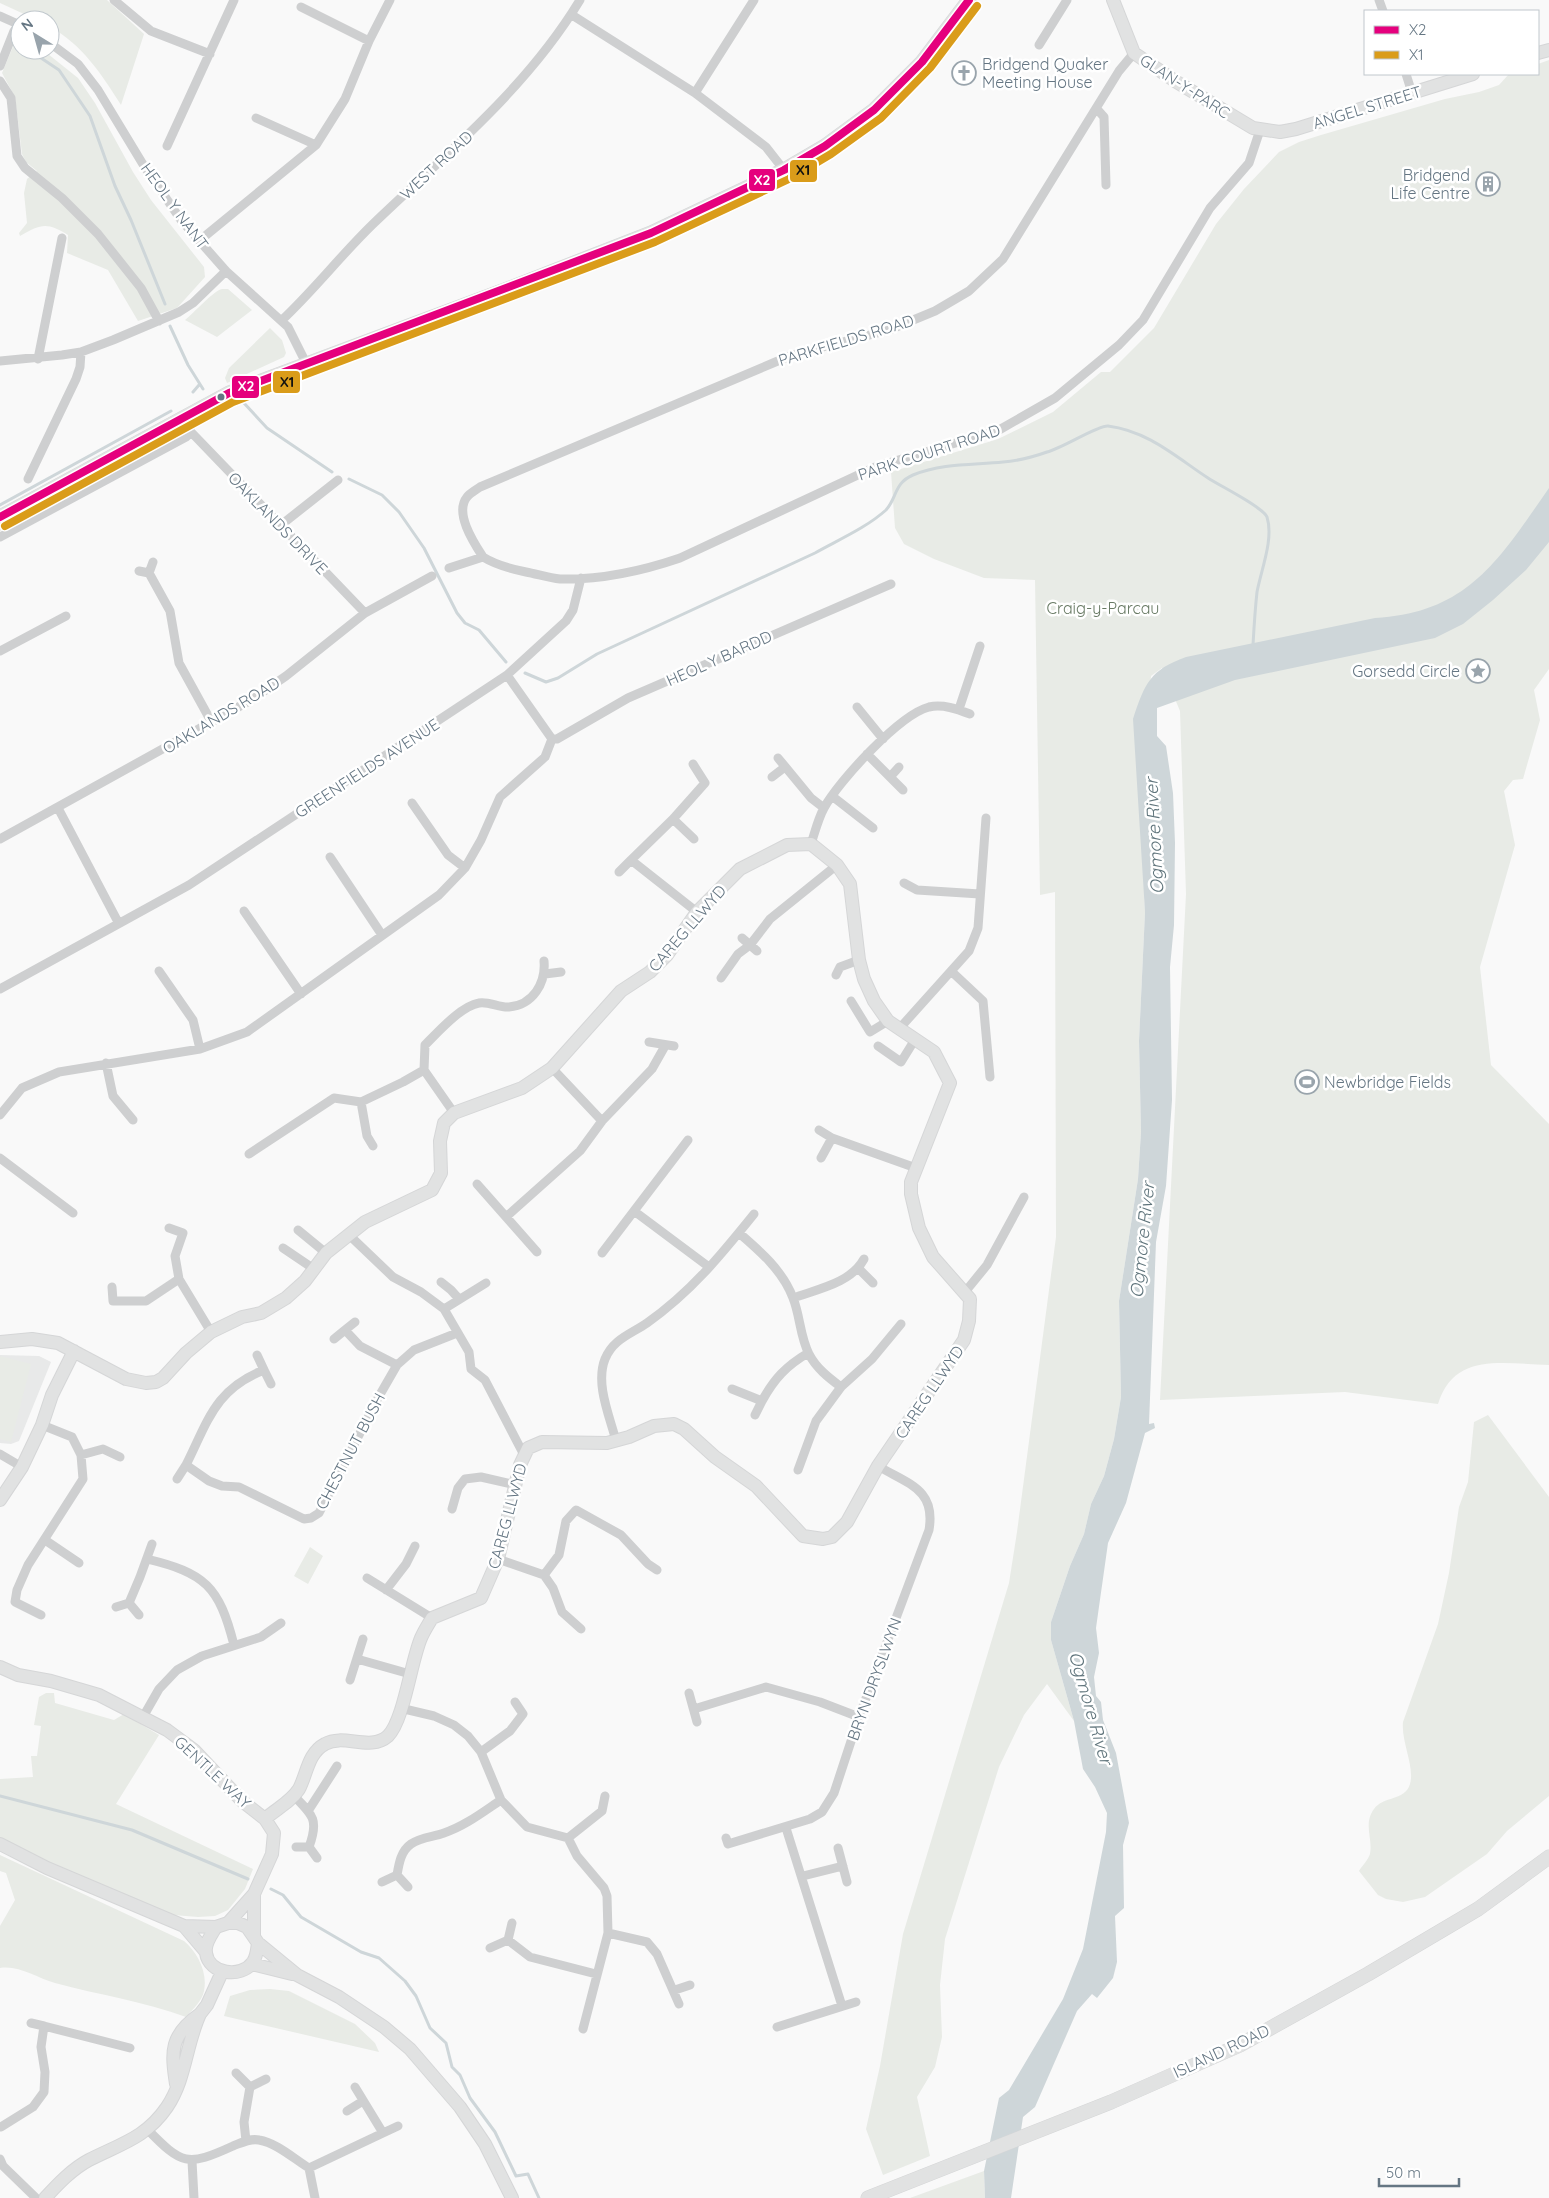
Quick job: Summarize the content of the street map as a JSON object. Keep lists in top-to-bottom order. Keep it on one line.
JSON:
{"streets":{"main road":["ISLAND ROAD"],"street":["GLAN-Y-PARC","ANGEL STREET","WEST ROAD","HEOL Y NANT","PARKFIELDS ROAD","PARK COURT ROAD","OAKLANDS DRIVE","HEOL Y BARDD","OAKLANDS ROAD","GREENFIELDS AVENUE","CAREG LLWYD","CHESTNUT BUSH","BRYN DRYSLWYN","GENTLE WAY"]},"crossings":[["GLAN-Y-PARC","ANGEL STREET"],["GLAN-Y-PARC","PARKFIELDS ROAD"],["GLAN-Y-PARC","PARK COURT ROAD"],["ANGEL STREET","PARK COURT ROAD"],["WEST ROAD","HEOL Y NANT"],["PARKFIELDS ROAD","PARK COURT ROAD"],["PARK COURT ROAD","GREENFIELDS AVENUE"],["OAKLANDS DRIVE","OAKLANDS ROAD"],["CAREG LLWYD","BRYN DRYSLWYN"]],"water":["Ogmore River"],"parks":["Craig-y-Parcau"],"places":{"church":["Bridgend Quaker Meeting House"],"building":["Bridgend Life Centre"],"place":["Gorsedd Circle"],"sports":["Newbridge Fields"]},"lines":["transit line X2","transit line X1"],"legend":["X2","X1"],"scale_bar":"50 m","north":"top left"}
